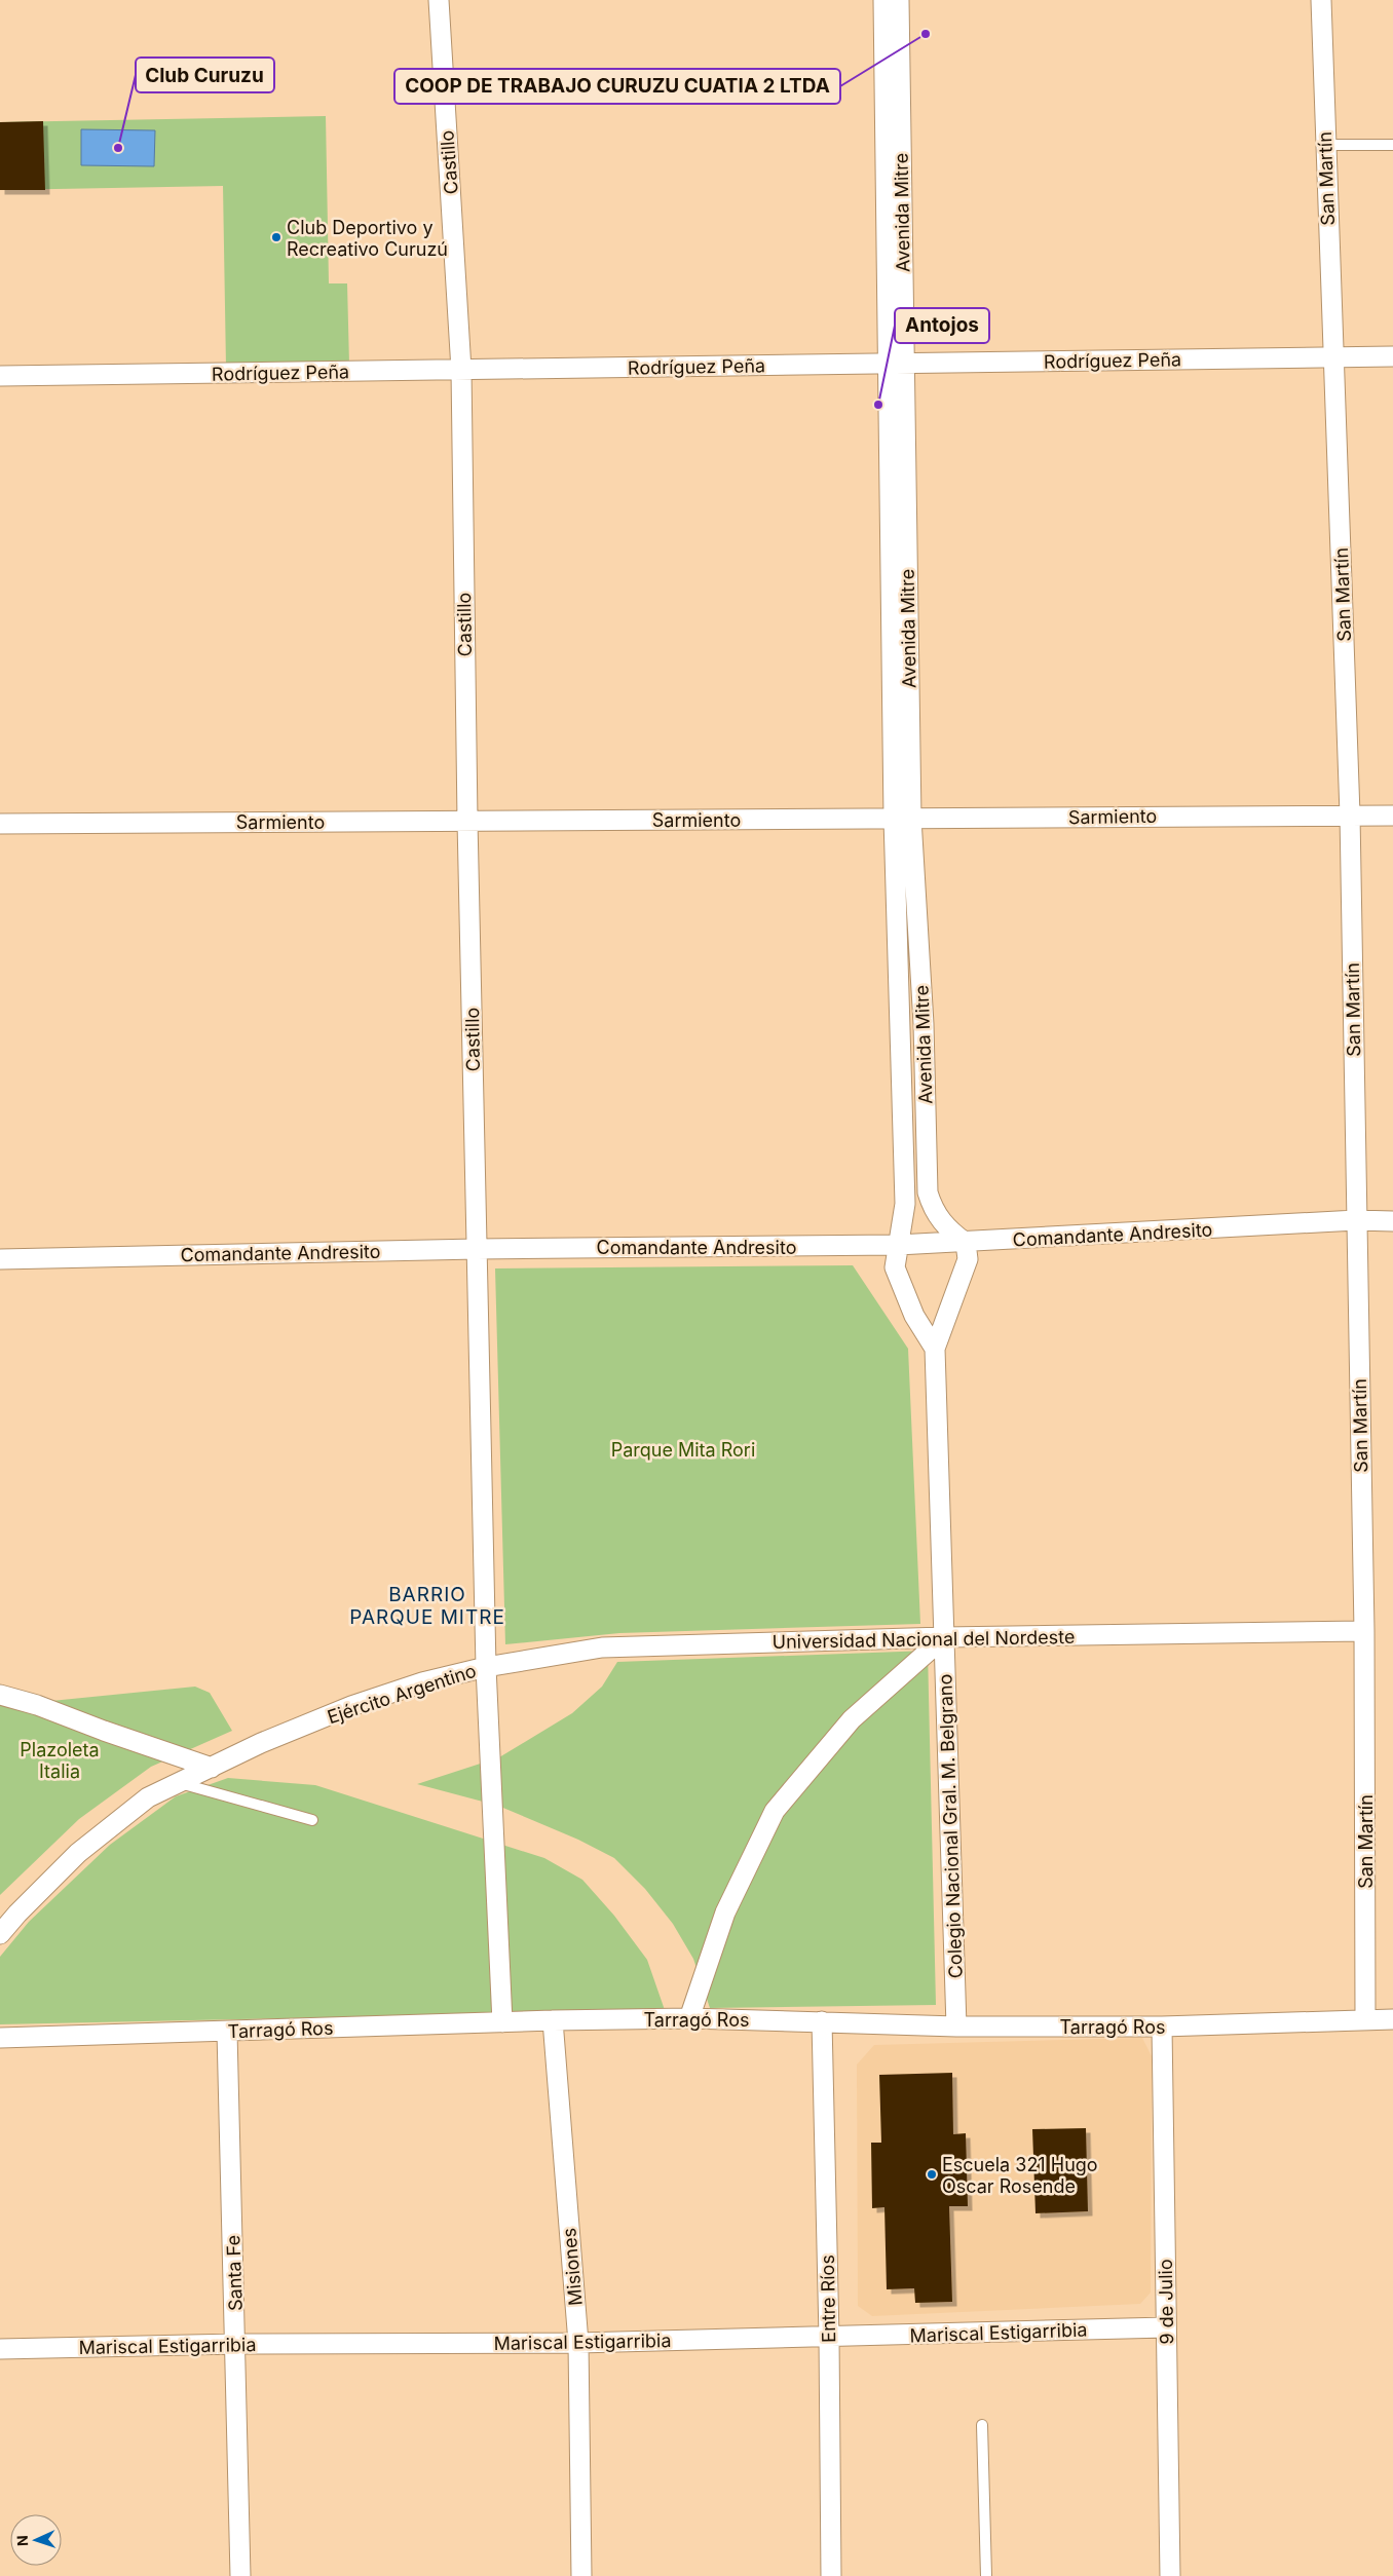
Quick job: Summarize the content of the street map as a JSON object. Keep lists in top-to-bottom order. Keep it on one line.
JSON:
{"streets":{"street":["Castillo","San Martín","Avenida Mitre","Rodríguez Peña","Sarmiento","Comandante Andresito","Universidad Nacional del Nordeste","Ejército Argentino","Colegio Nacional Gral. M. Belgrano","Tarragó Ros","Misiones","Santa Fe","Entre Ríos","9 de Julio","Mariscal Estigarribia"]},"crossings":[["Castillo","Rodríguez Peña"],["Castillo","Sarmiento"],["Castillo","Comandante Andresito"],["Castillo","Ejército Argentino"],["San Martín","Rodríguez Peña"],["San Martín","Sarmiento"],["San Martín","Comandante Andresito"],["San Martín","Universidad Nacional del Nordeste"],["San Martín","Tarragó Ros"],["Avenida Mitre","Rodríguez Peña"],["Avenida Mitre","Sarmiento"],["Avenida Mitre","Comandante Andresito"],["Avenida Mitre","Colegio Nacional Gral. M. Belgrano"],["Comandante Andresito","Ejército Argentino"],["Comandante Andresito","Colegio Nacional Gral. M. Belgrano"],["Universidad Nacional del Nordeste","Ejército Argentino"],["Universidad Nacional del Nordeste","Colegio Nacional Gral. M. Belgrano"],["Colegio Nacional Gral. M. Belgrano","Tarragó Ros"],["Tarragó Ros","Misiones"],["Tarragó Ros","Santa Fe"],["Tarragó Ros","Entre Ríos"],["Tarragó Ros","9 de Julio"],["Misiones","Mariscal Estigarribia"],["Santa Fe","Mariscal Estigarribia"],["Entre Ríos","Mariscal Estigarribia"],["9 de Julio","Mariscal Estigarribia"]],"districts":["BARRIO PARQUE MITRE"],"parks":["Parque Mita Rori","Plazoleta Italia"],"places":["COOP DE TRABAJO CURUZU CUATIA 2 LTDA","Club Curuzu","Club Deportivo y Recreativo Curuzú","Antojos","Escuela 321 Hugo Oscar Rosende"],"north":"left"}
